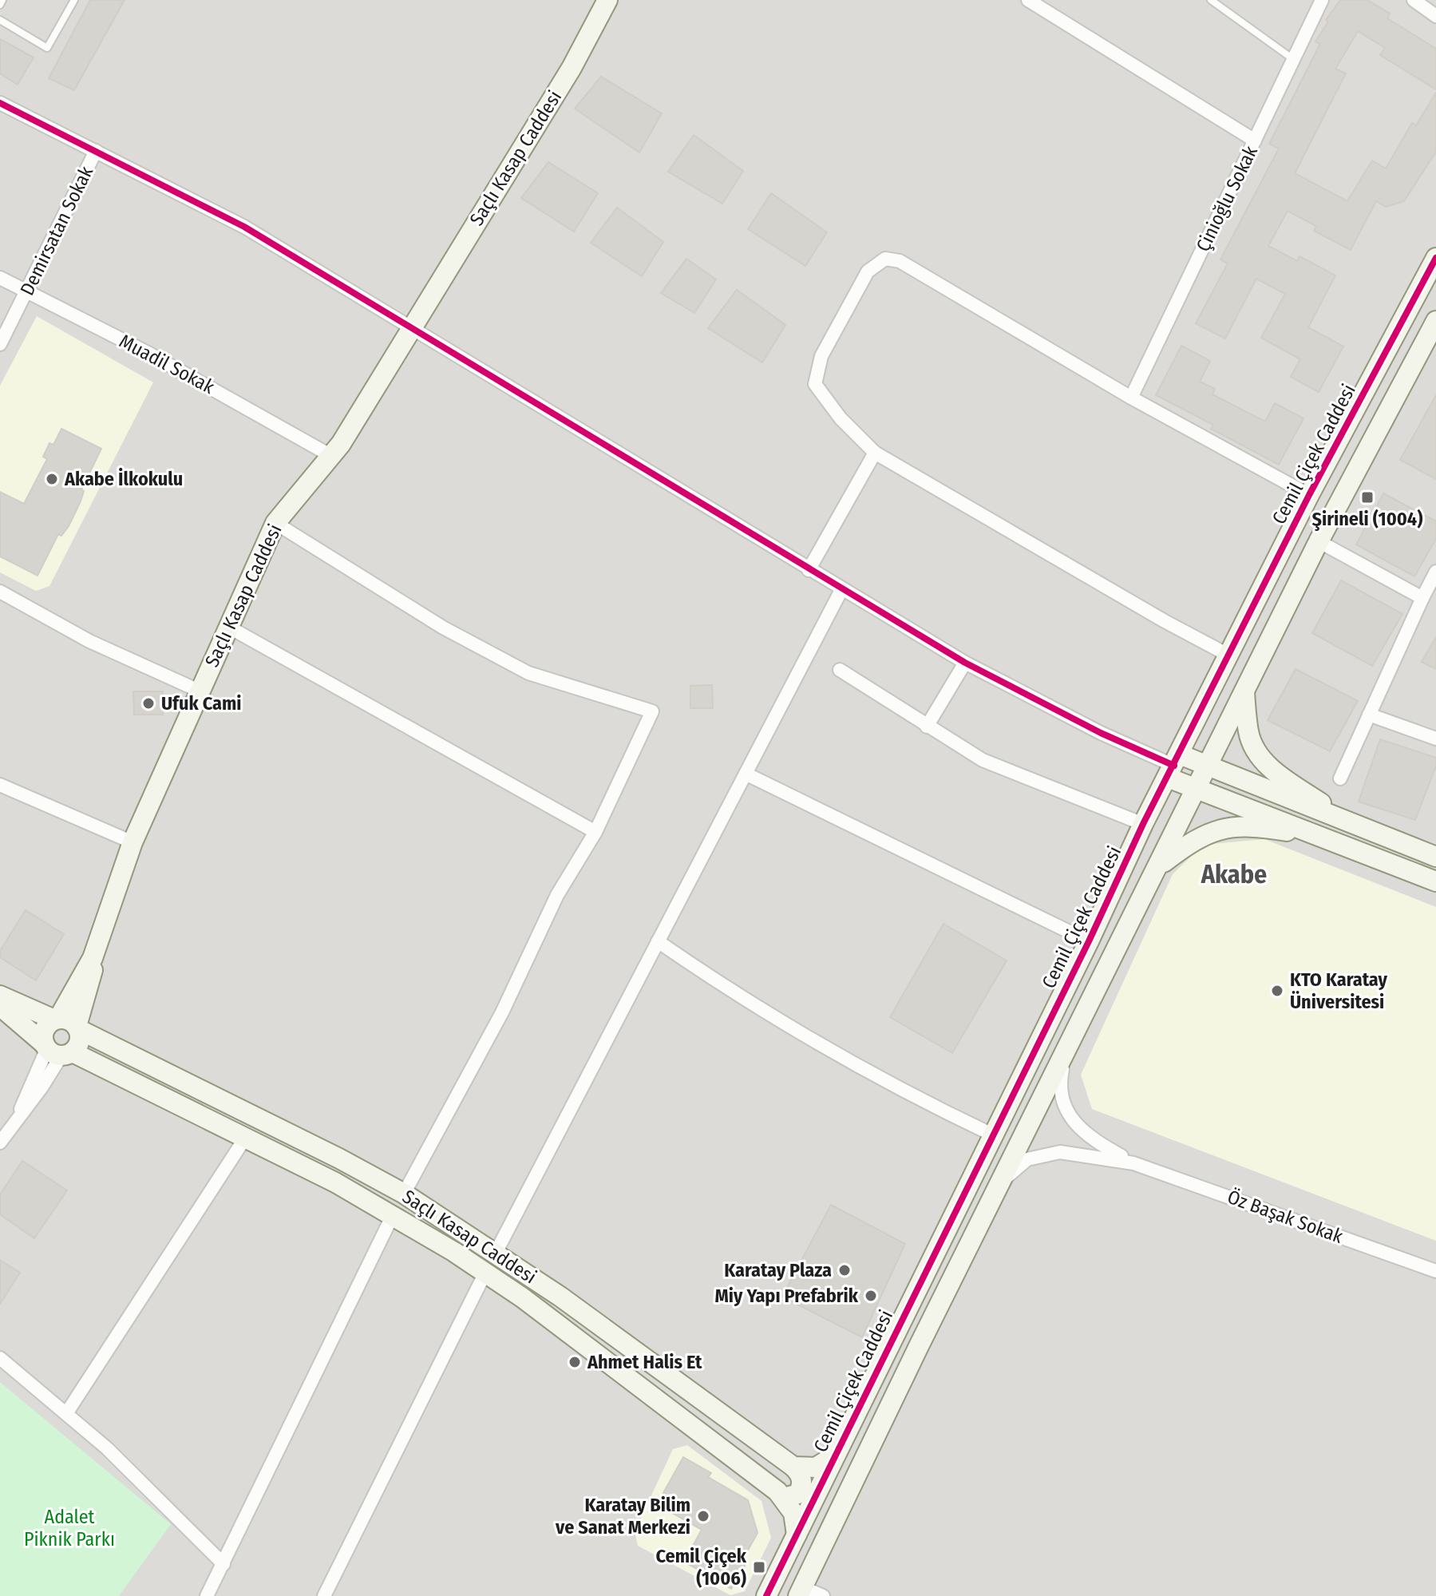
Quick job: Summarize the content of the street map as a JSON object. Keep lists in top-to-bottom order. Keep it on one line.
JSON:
{"streets":{"street":["Saçlı Kasap Caddesi","Çinioğlu Sokak","Demirsatan Sokak","Muadil Sokak","Cemil Çiçek Caddesi","Öz Başak Sokak"]},"crossings":[["Saçlı Kasap Caddesi","Muadil Sokak"],["Saçlı Kasap Caddesi","Cemil Çiçek Caddesi"],["Demirsatan Sokak","Muadil Sokak"]],"districts":["Akabe"],"parks":["Adalet Piknik Parkı"],"places":{"other":["Akabe İlkokulu","Ufuk Cami","KTO Karatay Üniversitesi","Karatay Plaza","Miy Yapı Prefabrik","Ahmet Halis Et","Karatay Bilim ve Sanat Merkezi"],"transit":["Şirineli (1004)","Cemil Çiçek (1006)"]}}
